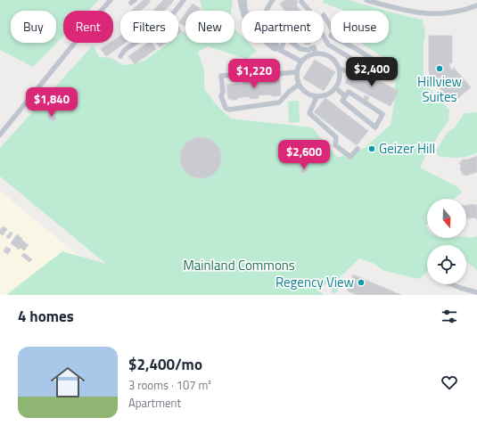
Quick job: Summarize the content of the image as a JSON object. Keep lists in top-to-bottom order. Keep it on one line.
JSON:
{"parks":["Mainland Commons"],"places":["Hillview Suites","Geizer Hill","Regency View"],"north":"bottom","page":{"chip":["Buy","Rent","Filters","New","Apartment","House"],"price":["$2,400","$1,220","$1,840","$2,600"],"heading":"4 homes","list":[{"name":"$2,400/mo","note":"3 rooms · 107 m² · Apartment"}]}}
